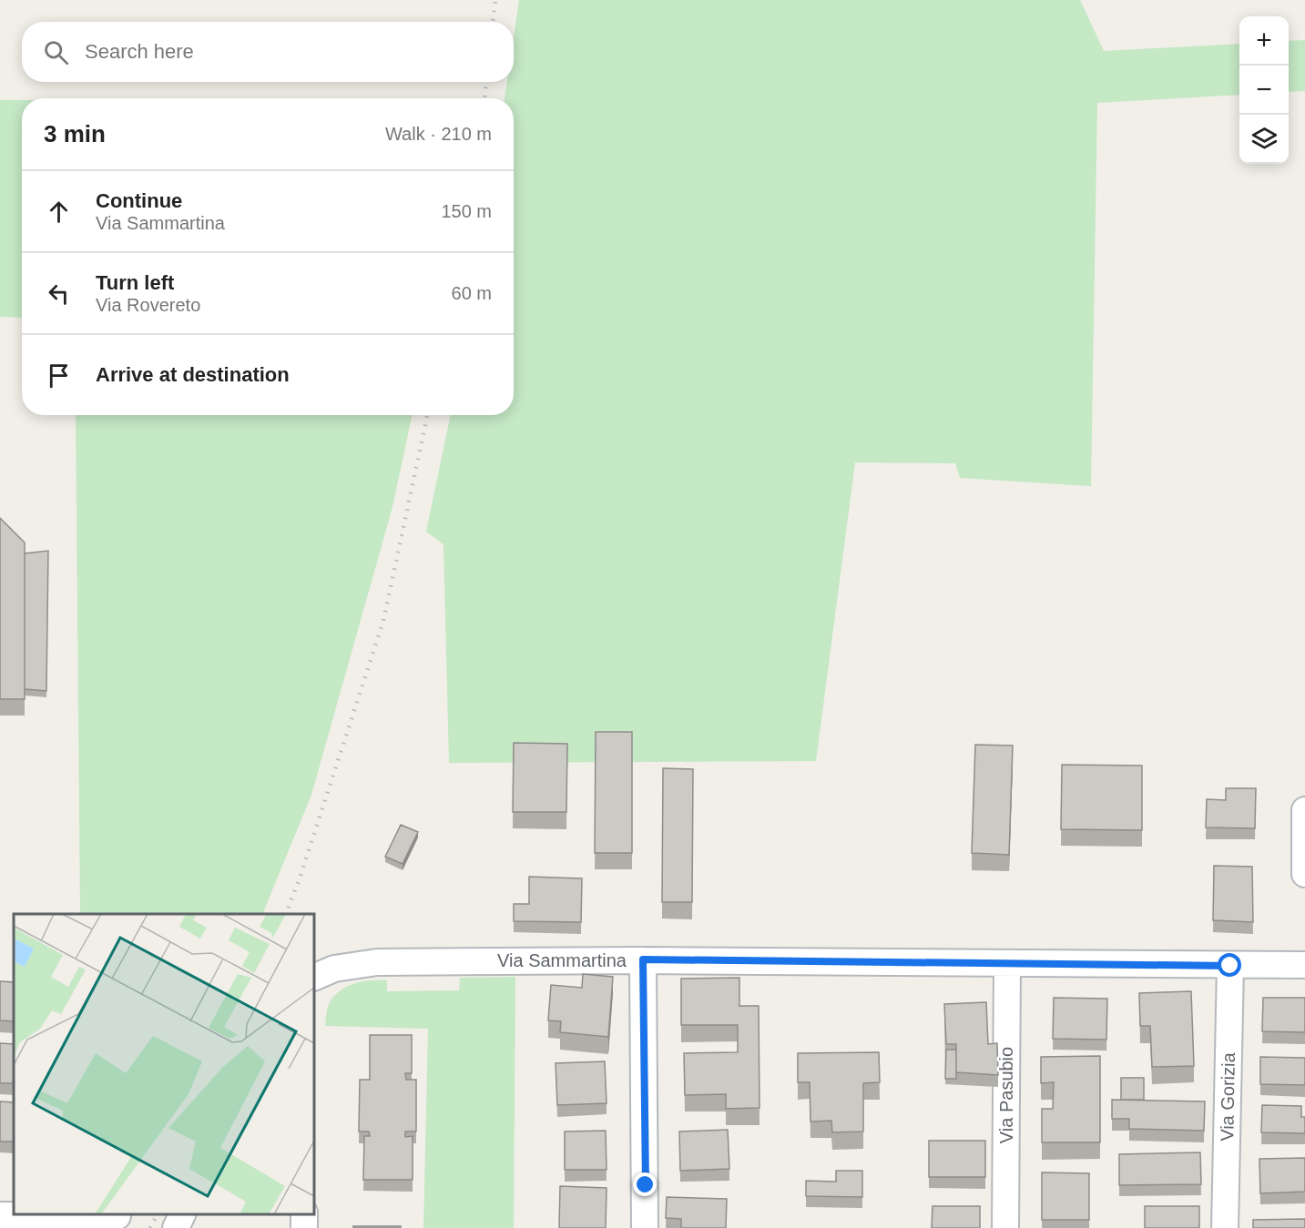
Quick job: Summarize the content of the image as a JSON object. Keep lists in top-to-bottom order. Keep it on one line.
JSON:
{"streets":{"street":["Via Sammartina","Via Pasubio","Via Gorizia"]},"crossings":[["Via Sammartina","Via Pasubio"],["Via Sammartina","Via Gorizia"]],"page":{"map_buttons":["+","−"],"search":"Search here","heading":["3 min","Walk · 210 m"],"list":[["Continue","Via Sammartina","150 m"],["Turn left","Via Rovereto","60 m"],"Arrive at destination"]}}
